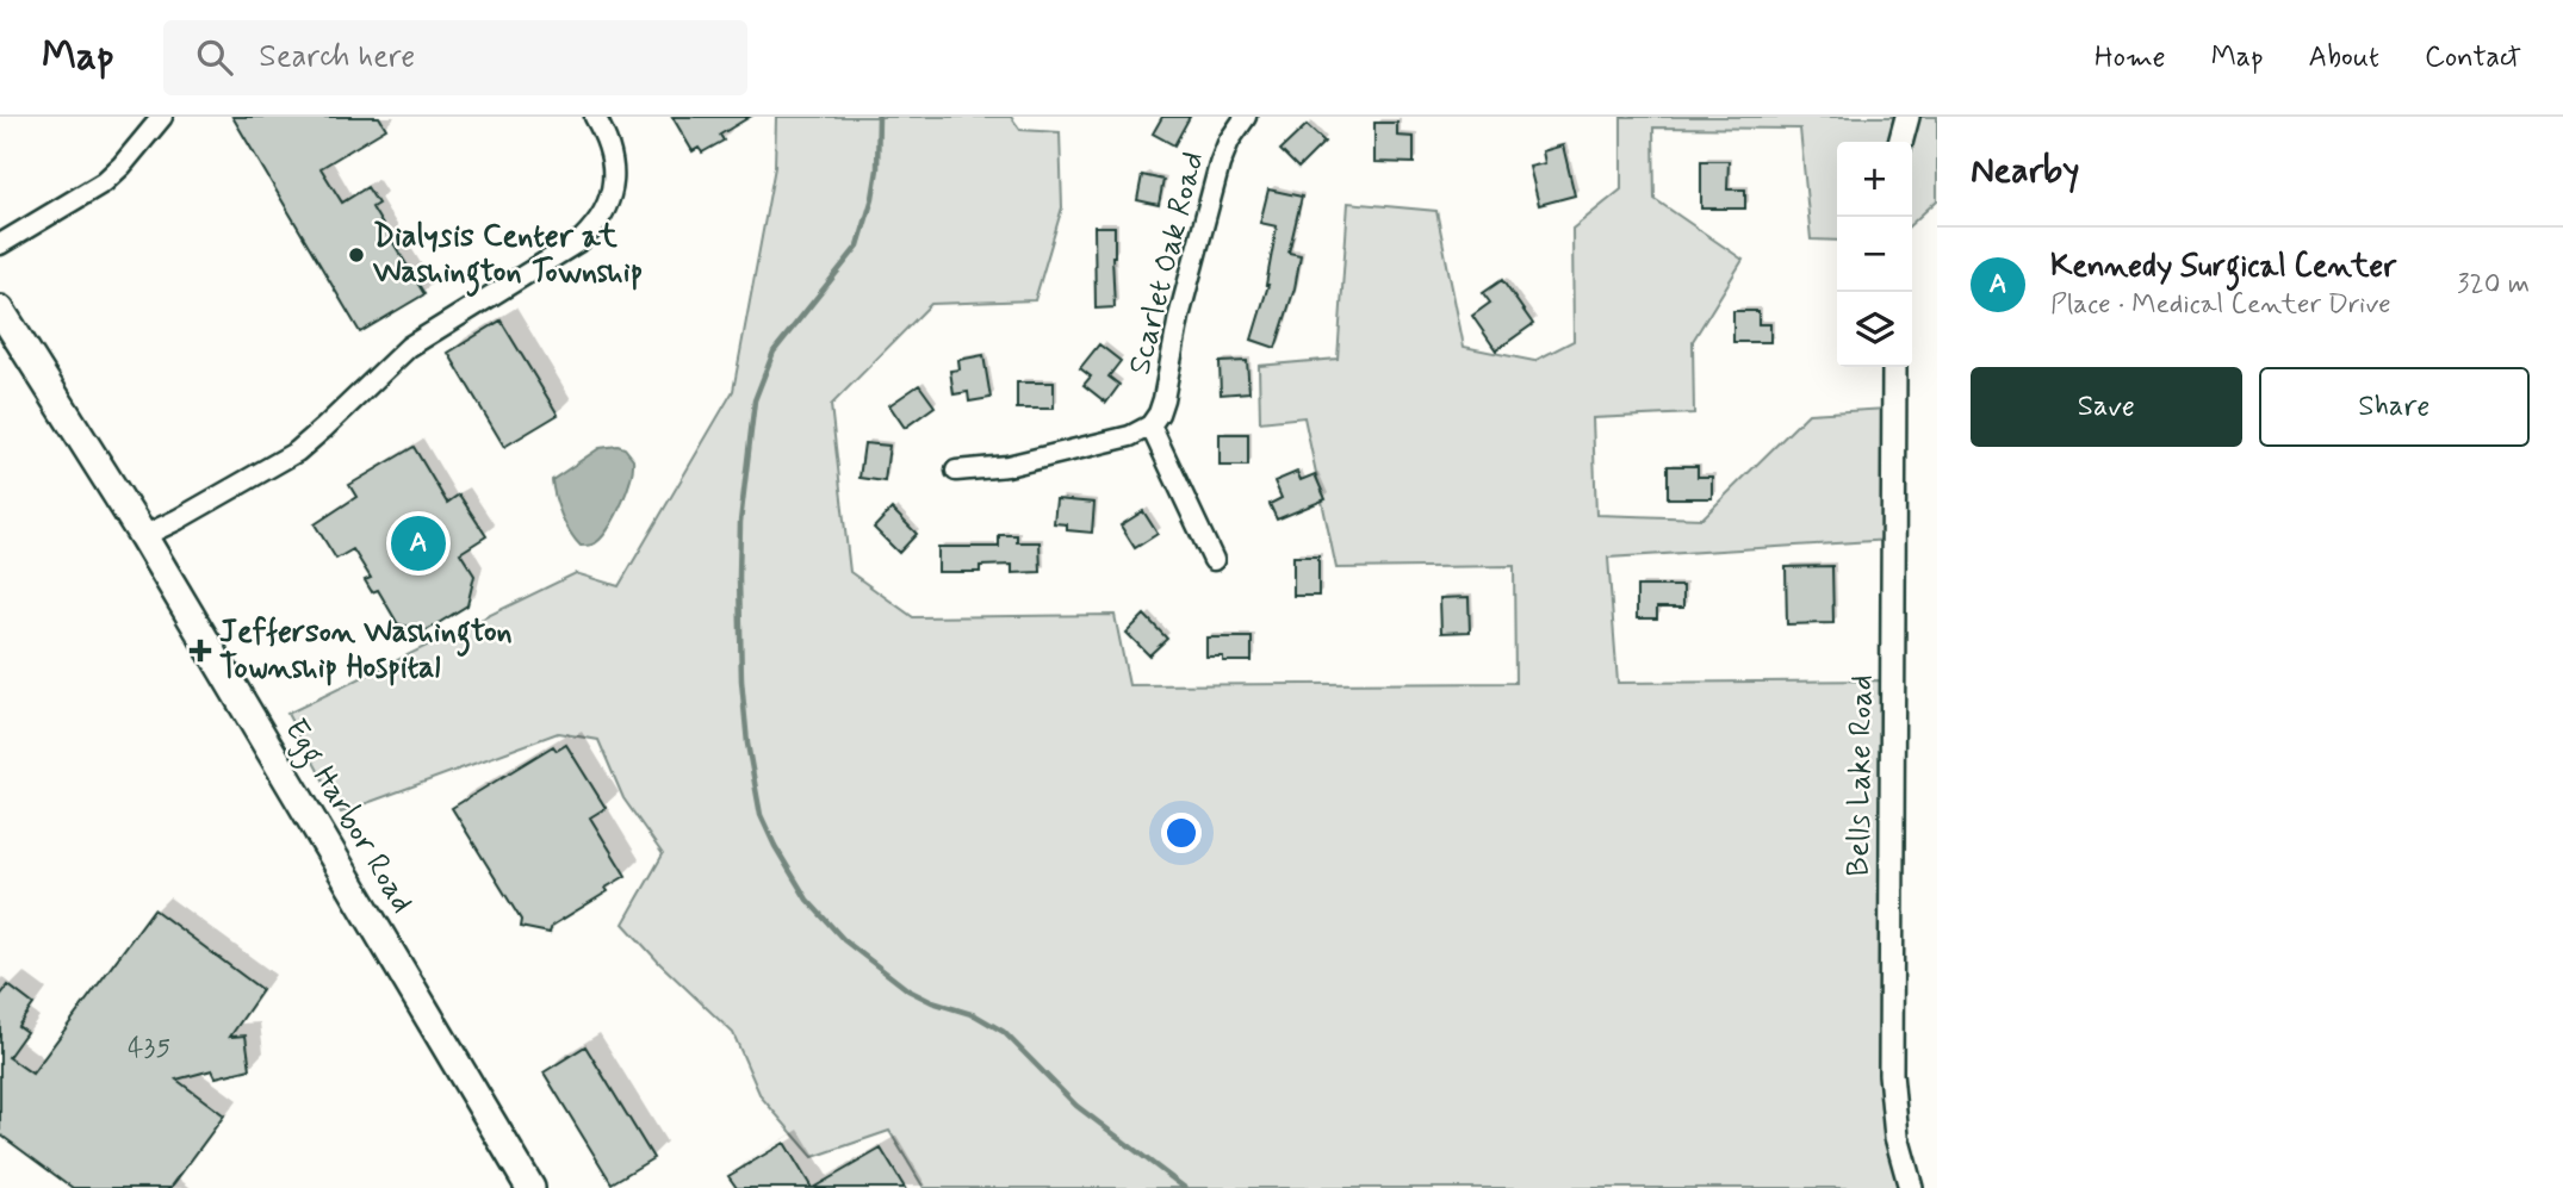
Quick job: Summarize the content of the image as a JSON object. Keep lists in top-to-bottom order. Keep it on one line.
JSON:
{"streets":{"main road":["Egg Harbor Road"],"street":["Scarlet Oak Road","Bells Lake Road"]},"places":{"other":["Dialysis Center at Washington Township"],"health":["Jefferson Washington Township Hospital"]},"house_numbers":["435"],"page":{"header":"Map","search":"Search here","nav":["Home","Map","About","Contact"],"heading":"Nearby","map_buttons":["+","−"],"list":[{"mark":"A","name":"Kennedy Surgical Center","note":"Place · Medical Center Drive","value":"320 m"}],"buttons":["Save","Share"],"pins":"A"}}
